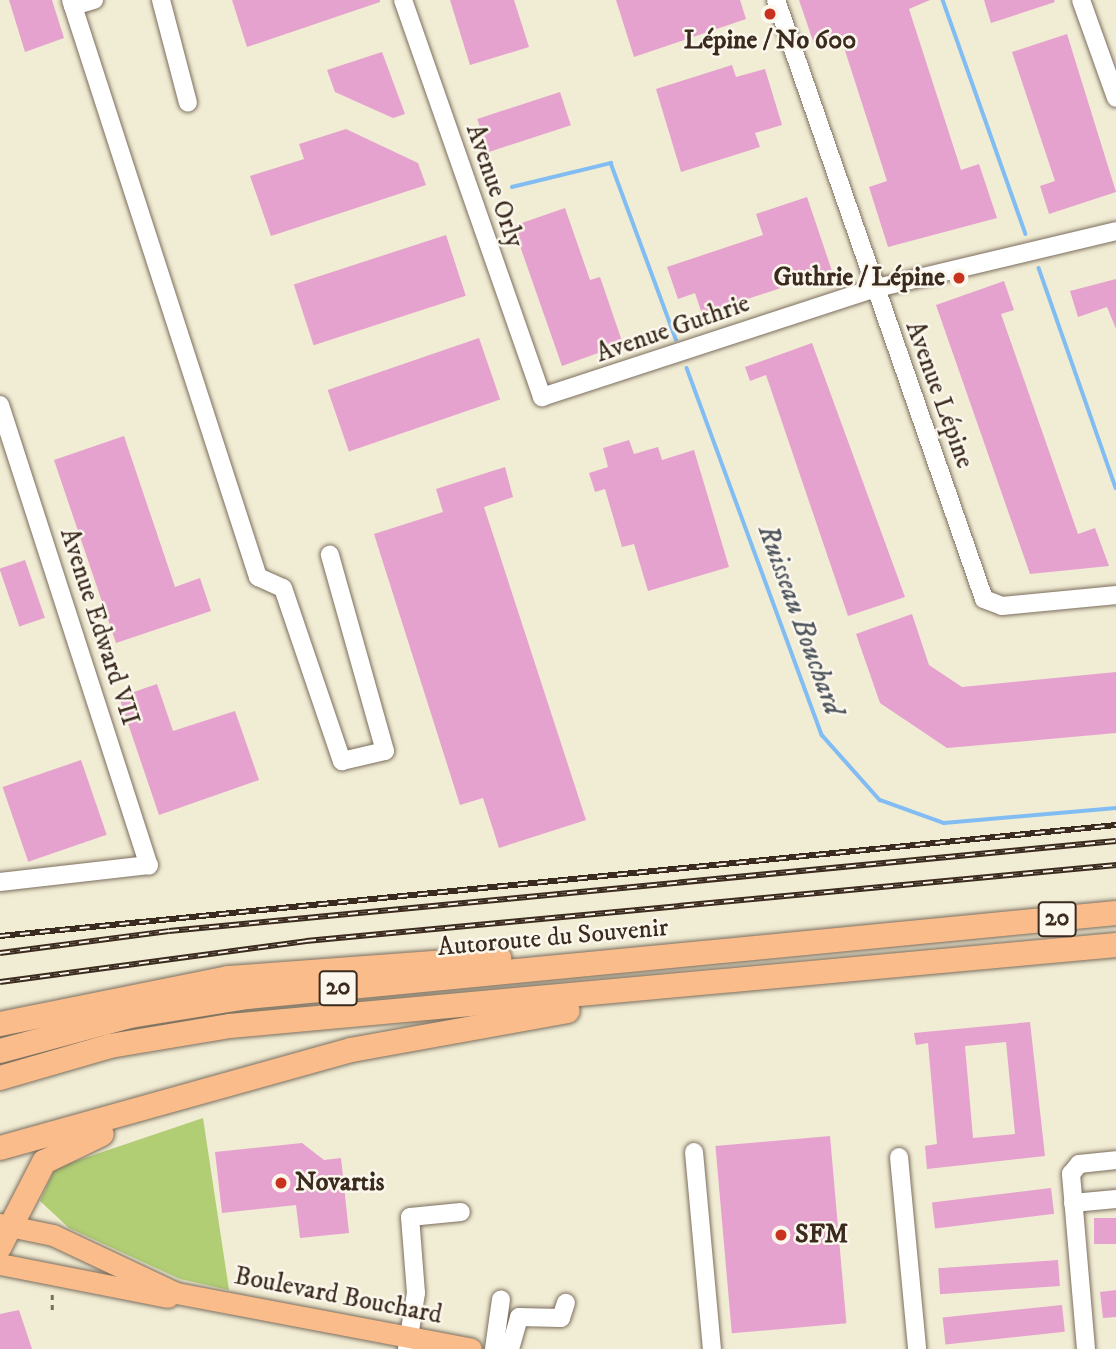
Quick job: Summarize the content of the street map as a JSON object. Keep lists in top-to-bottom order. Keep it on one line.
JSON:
{"streets":{"highway":["20","Autoroute du Souvenir"],"main road":["Boulevard Bouchard"],"street":["Avenue Orly","Avenue Guthrie","Avenue Lépine","Avenue Edward VII"]},"crossings":[["Avenue Orly","Avenue Guthrie"],["Avenue Guthrie","Avenue Lépine"]],"water":["Ruisseau Bouchard"],"places":["Lépine / No 600","Guthrie / Lépine","Novartis","SFM"]}
